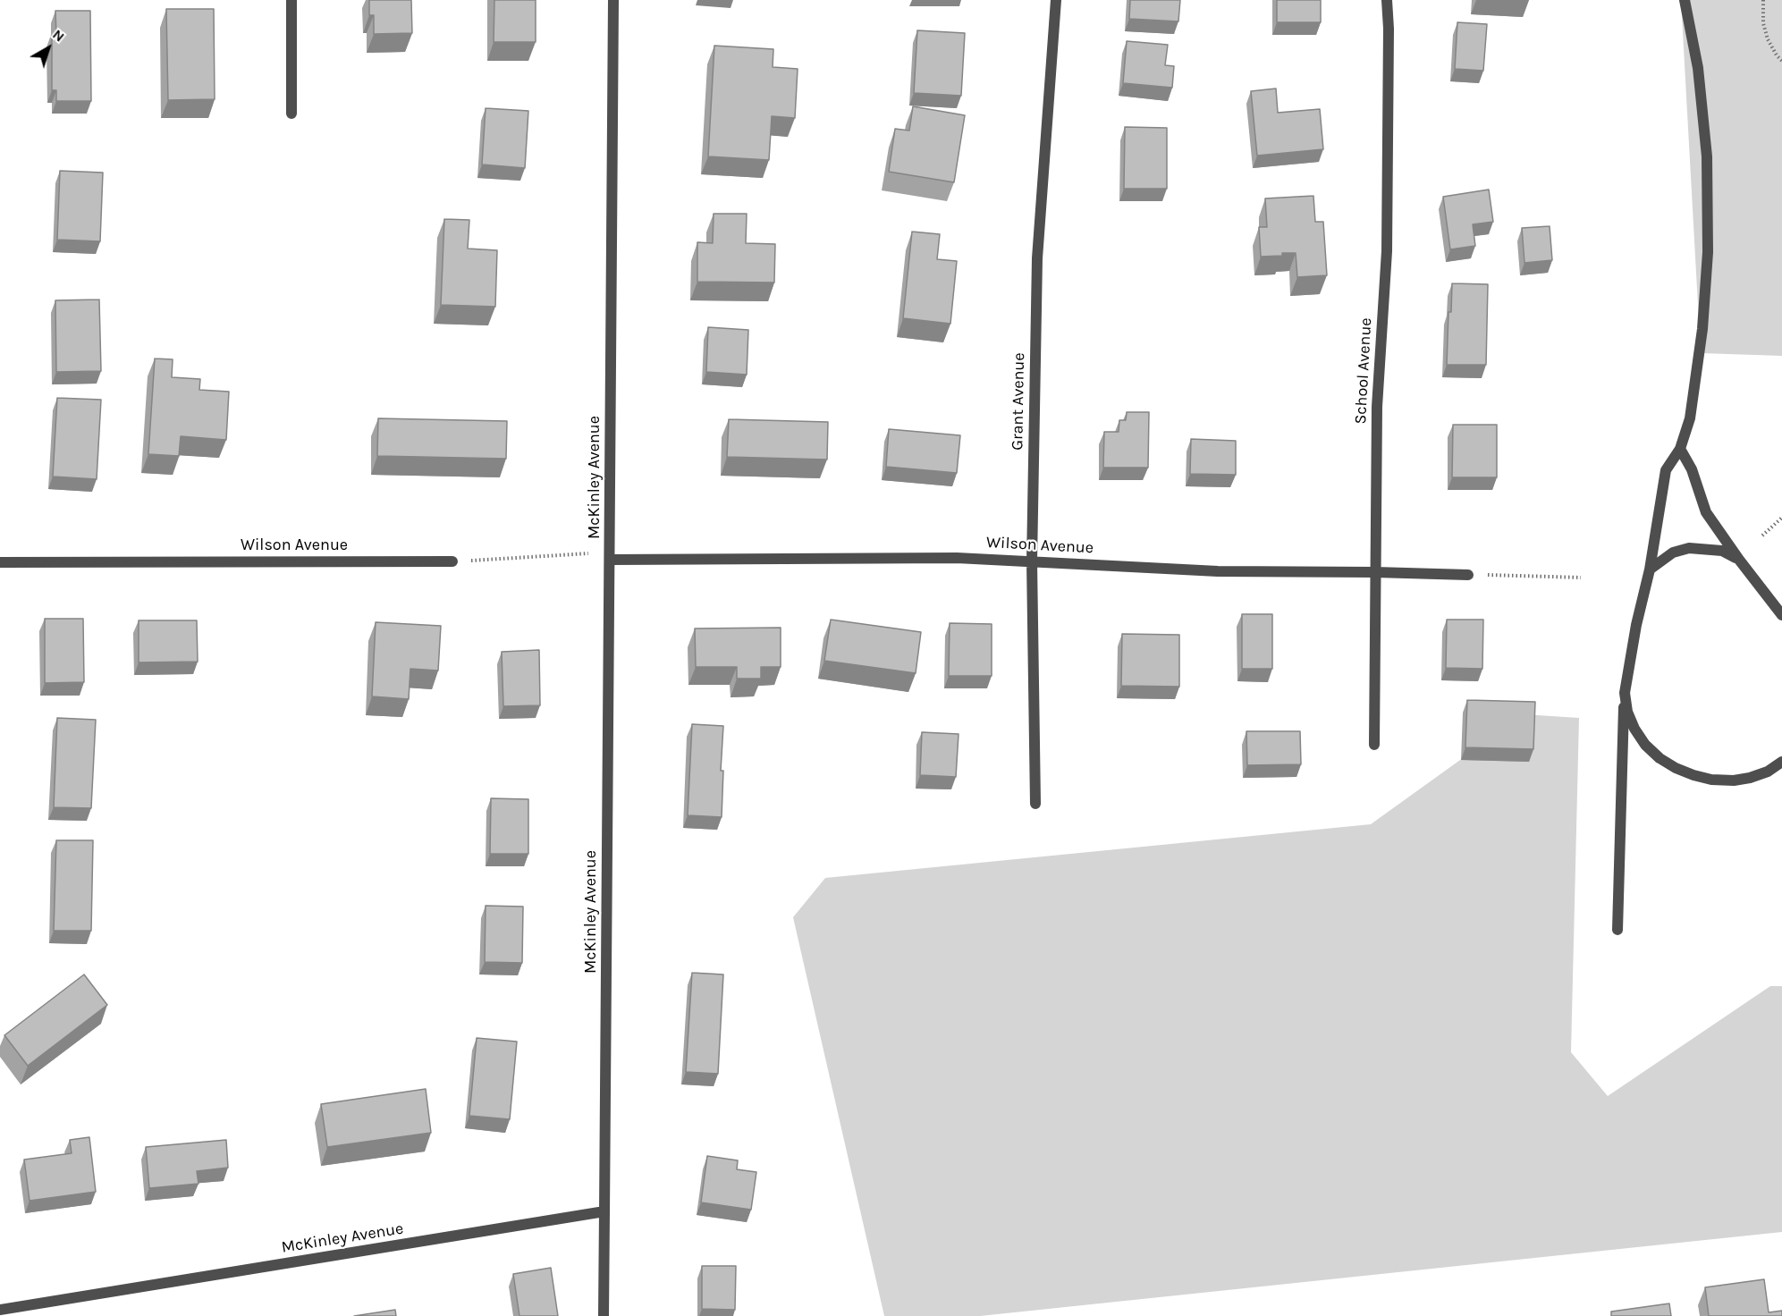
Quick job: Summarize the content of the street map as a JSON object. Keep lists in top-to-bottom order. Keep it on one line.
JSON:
{"streets":{"street":["School Avenue","Grant Avenue","McKinley Avenue","Wilson Avenue"]},"crossings":[["School Avenue","Wilson Avenue"],["Grant Avenue","Wilson Avenue"],["McKinley Avenue","Wilson Avenue"]],"north":"top right"}
